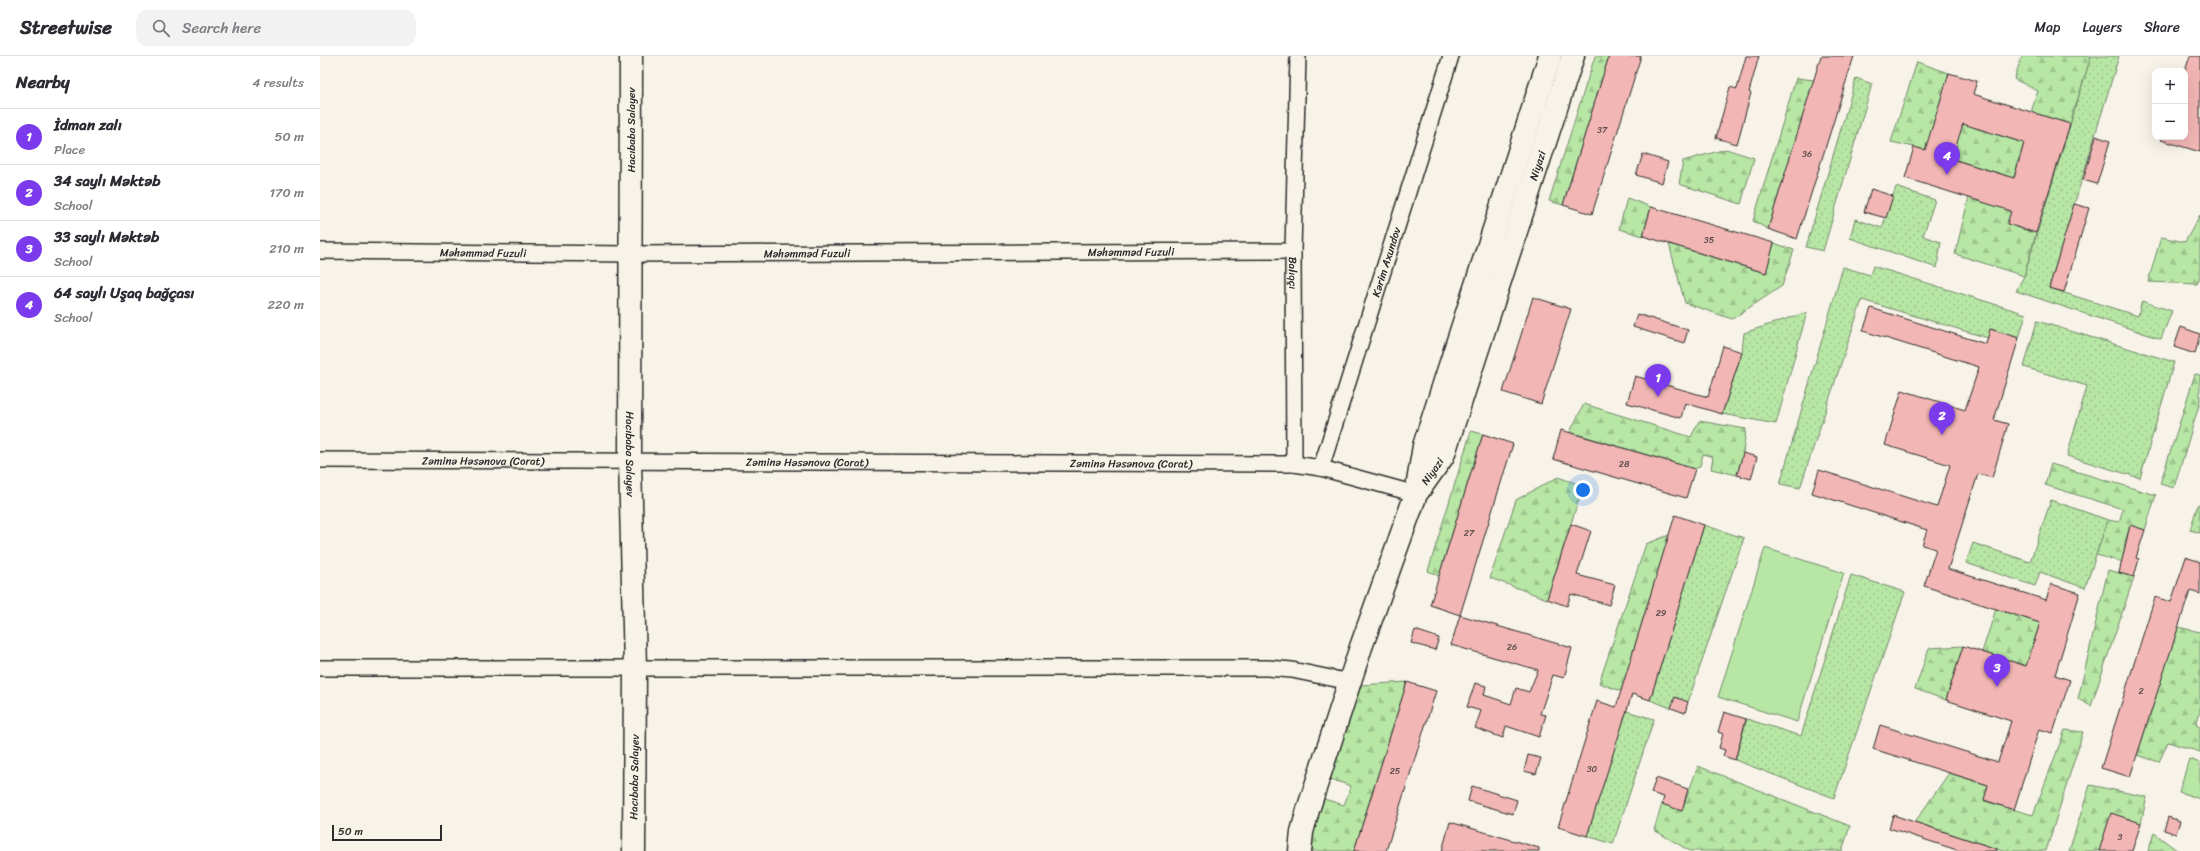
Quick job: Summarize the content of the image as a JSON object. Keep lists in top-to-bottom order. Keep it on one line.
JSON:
{"streets":{"main road":["Hacıbaba Salayev","Niyazi"],"street":["Məhəmməd Fuzuli","Kərim Axundov","Balıqçı","Zəminə Həsənova (Corat)"]},"crossings":[["Hacıbaba Salayev","Məhəmməd Fuzuli"],["Hacıbaba Salayev","Zəminə Həsənova (Corat)"],["Məhəmməd Fuzuli","Balıqçı"],["Balıqçı","Zəminə Həsənova (Corat)"]],"house_numbers":["37","36","35","28","27","29","26","2","30","25","3"],"scale_bar":"50 m","page":{"header":"Streetwise","search":"Search here","nav":["Map","Layers","Share"],"heading":["Nearby","4 results"],"map_buttons":["+","−"],"list":[{"mark":"1","name":"İdman zalı","note":"Place","value":"50 m"},{"mark":"2","name":"34 saylı Məktəb","note":"School","value":"170 m"},{"mark":"3","name":"33 saylı Məktəb","note":"School","value":"210 m"},{"mark":"4","name":"64 saylı Uşaq bağçası","note":"School","value":"220 m"}],"pins":["4","1","2","3"],"scale":"50 m"}}
